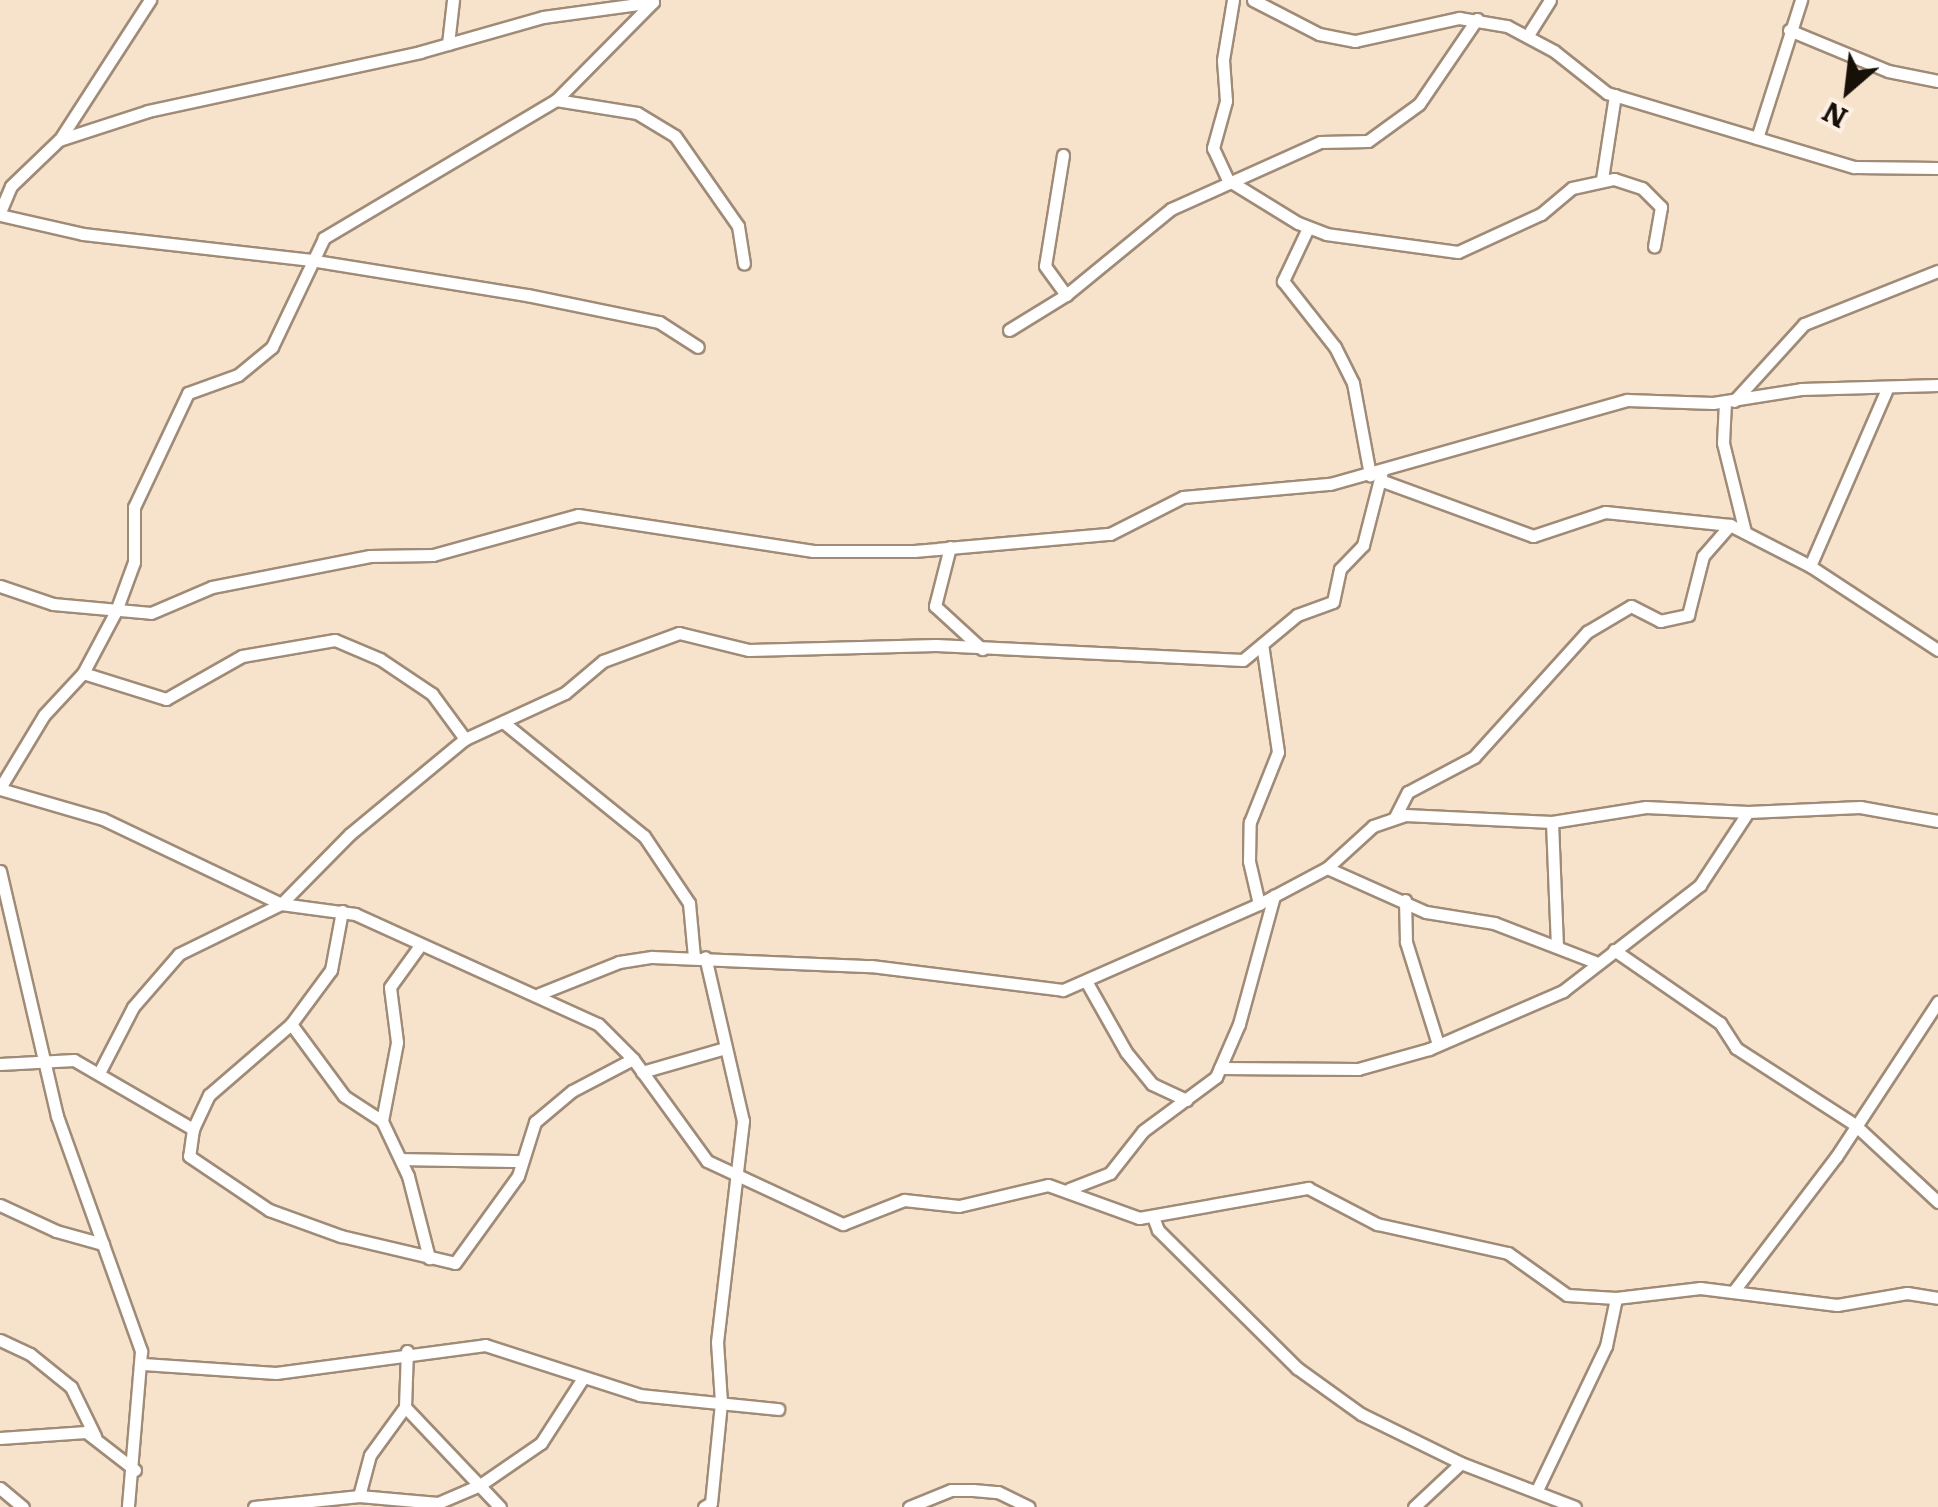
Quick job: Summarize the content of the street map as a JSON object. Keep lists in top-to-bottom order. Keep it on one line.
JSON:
{"north":"bottom left"}
